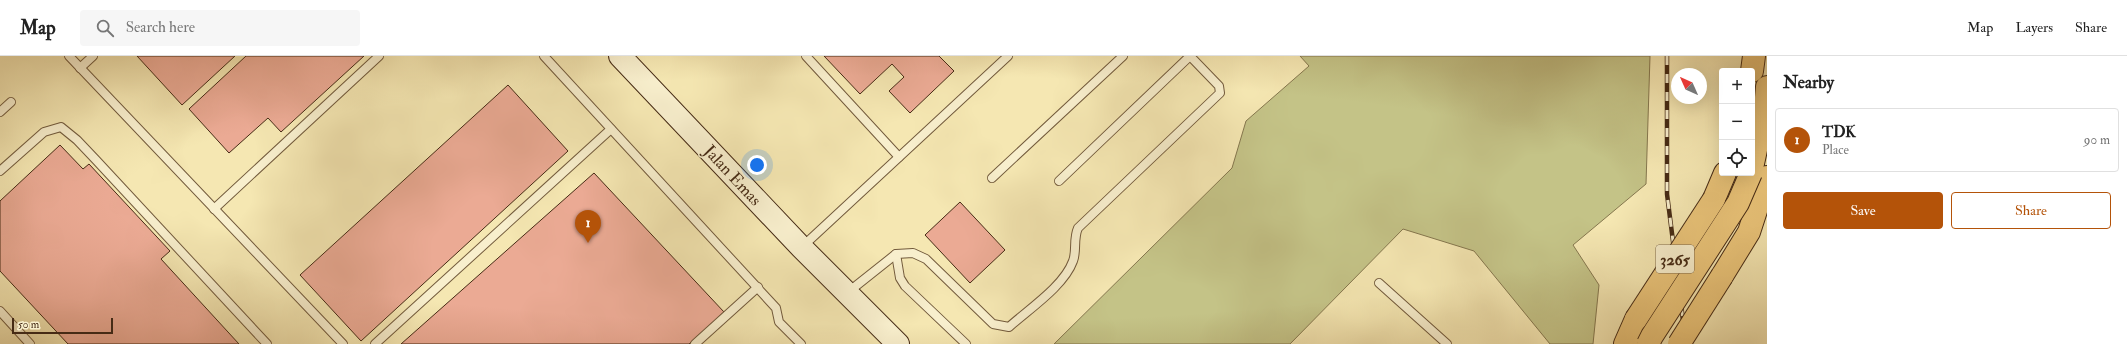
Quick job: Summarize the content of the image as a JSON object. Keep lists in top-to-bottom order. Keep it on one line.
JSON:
{"streets":{"main road":["Jalan Emas","3265"]},"scale_bar":"50 m","north":"top left","page":{"header":"Map","search":"Search here","nav":["Map","Layers","Share"],"heading":"Nearby","map_buttons":["+","−"],"list":[{"mark":"1","name":"TDK","note":"Place","value":"90 m"}],"buttons":["Save","Share"],"pins":"1","scale":"50 m"}}
